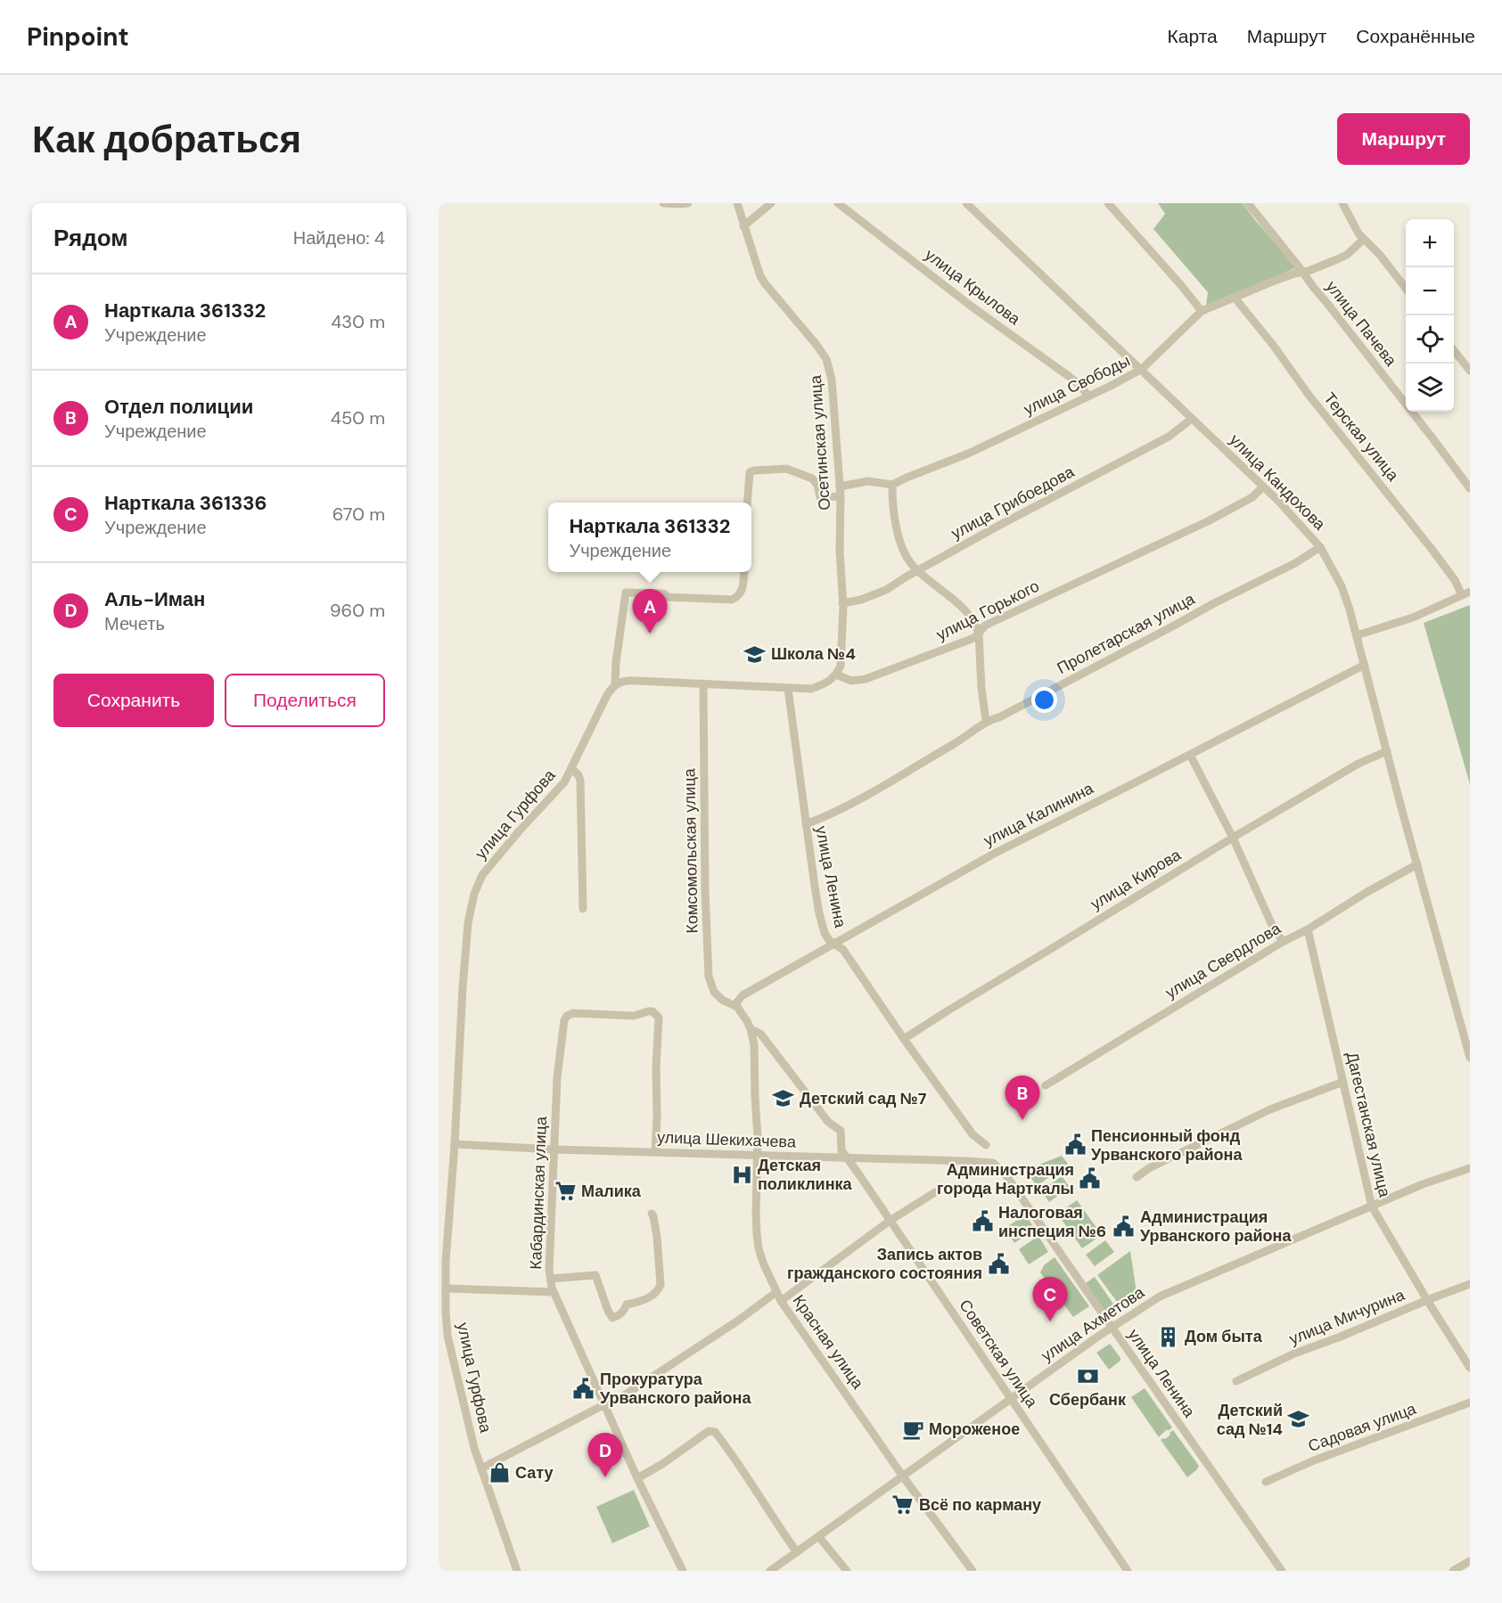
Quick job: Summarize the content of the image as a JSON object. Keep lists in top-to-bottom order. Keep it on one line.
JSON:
{"streets":{"street":["улица Крылова","улица Пачева","улица Свободы","Терская улица","Осетинская улица","улица Кандохова","улица Грибоедова","улица Горького","Пролетарская улица","улица Гурфова","улица Калинина","Комсомольская улица","улица Ленина","улица Кирова","улица Свердлова","Дагестанская улица","улица Шекихачева","Кабардинская улица","улица Мичурина","улица Ахметова","Красная улица","Советская улица","Садовая улица"]},"crossings":[["улица Крылова","улица Свободы"],["улица Пачева","улица Свободы"],["улица Свободы","Терская улица"],["улица Свободы","улица Кандохова"],["Осетинская улица","улица Грибоедова"],["Осетинская улица","улица Горького"],["улица Кандохова","улица Грибоедова"],["улица Кандохова","улица Горького"],["улица Кандохова","Пролетарская улица"],["улица Кандохова","улица Калинина"],["улица Кандохова","улица Кирова"],["улица Кандохова","улица Свердлова"],["Пролетарская улица","улица Ленина"],["улица Гурфова","улица Шекихачева"],["улица Калинина","Комсомольская улица"],["улица Калинина","улица Ленина"],["улица Калинина","Красная улица"],["Комсомольская улица","Красная улица"],["улица Ленина","улица Кирова"],["улица Ленина","улица Шекихачева"],["улица Ленина","улица Ахметова"],["улица Свердлова","Дагестанская улица"],["Дагестанская улица","улица Мичурина"],["Дагестанская улица","улица Ахметова"],["улица Шекихачева","Кабардинская улица"],["улица Шекихачева","Красная улица"],["улица Шекихачева","Советская улица"],["улица Ахметова","Красная улица"],["улица Ахметова","Советская улица"],["Красная улица","Советская улица"]],"places":{"school or university":["Школа №4","Детский сад №7","Детский сад №14"],"public building":["Пенсионный фонд Урванского района","Администрация города Нарткалы","Налоговая инспеция №6","Администрация Урванского района","Запись актов гражданского состояния","Прокуратура Урванского района"],"hospital":["Детская поликлинка"],"supermarket":["Малика","Всё по карману"],"building":["Дом быта"],"bank":["Сбербанк"],"cafe":["Мороженое"],"shop":["Сату"]},"page":{"header":"Pinpoint","nav":["Карта","Маршрут","Сохранённые"],"buttons":["Маршрут",["Сохранить","Поделиться"]],"title":"Как добраться","heading":["Рядом","Найдено: 4"],"map_buttons":["+","−"],"list":[{"mark":"A","name":"Нарткала 361332","note":"Учреждение","value":"430 m"},{"mark":"B","name":"Отдел полиции","note":"Учреждение","value":"450 m"},{"mark":"C","name":"Нарткала 361336","note":"Учреждение","value":"670 m"},{"mark":"D","name":"Аль-Иман","note":"Мечеть","value":"960 m"}],"popup":["Нарткала 361332","Учреждение"],"pins":["A","B","C","D"]}}
